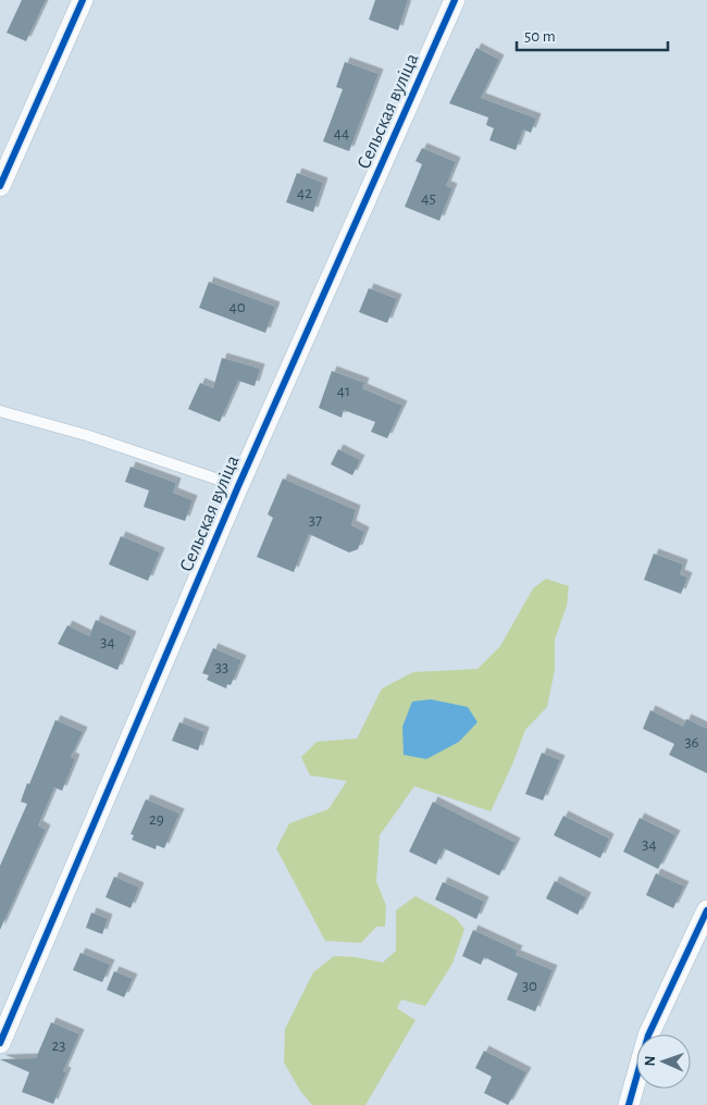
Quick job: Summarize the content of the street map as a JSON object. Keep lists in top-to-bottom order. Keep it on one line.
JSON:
{"streets":{"street":["Сельская вуліца"]},"house_numbers":["44","42","45","40","41","37","34","33","36","29","34","30","23"],"scale_bar":"50 m","north":"left"}
